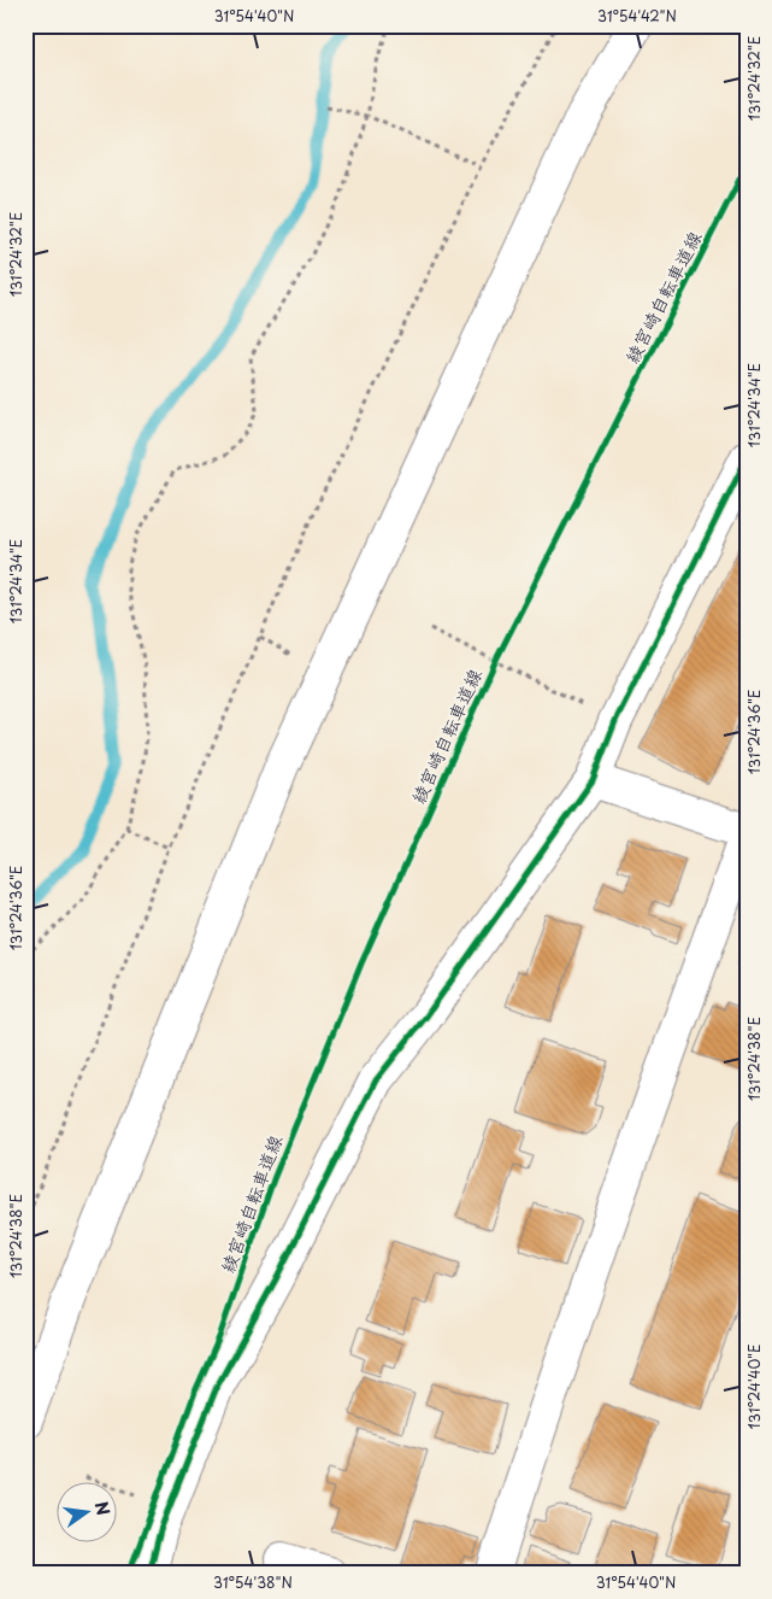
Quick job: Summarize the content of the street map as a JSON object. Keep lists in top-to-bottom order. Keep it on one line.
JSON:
{"streets":{"cycle path":["綾宮崎自転車道線"]},"north":"right","coordinates":["31°54'40\"N","31°54'42\"N","131°24'32\"E","131°24'34\"E","131°24'36\"E","131°24'38\"E","131°24'40\"E","31°54'38\"N"]}
